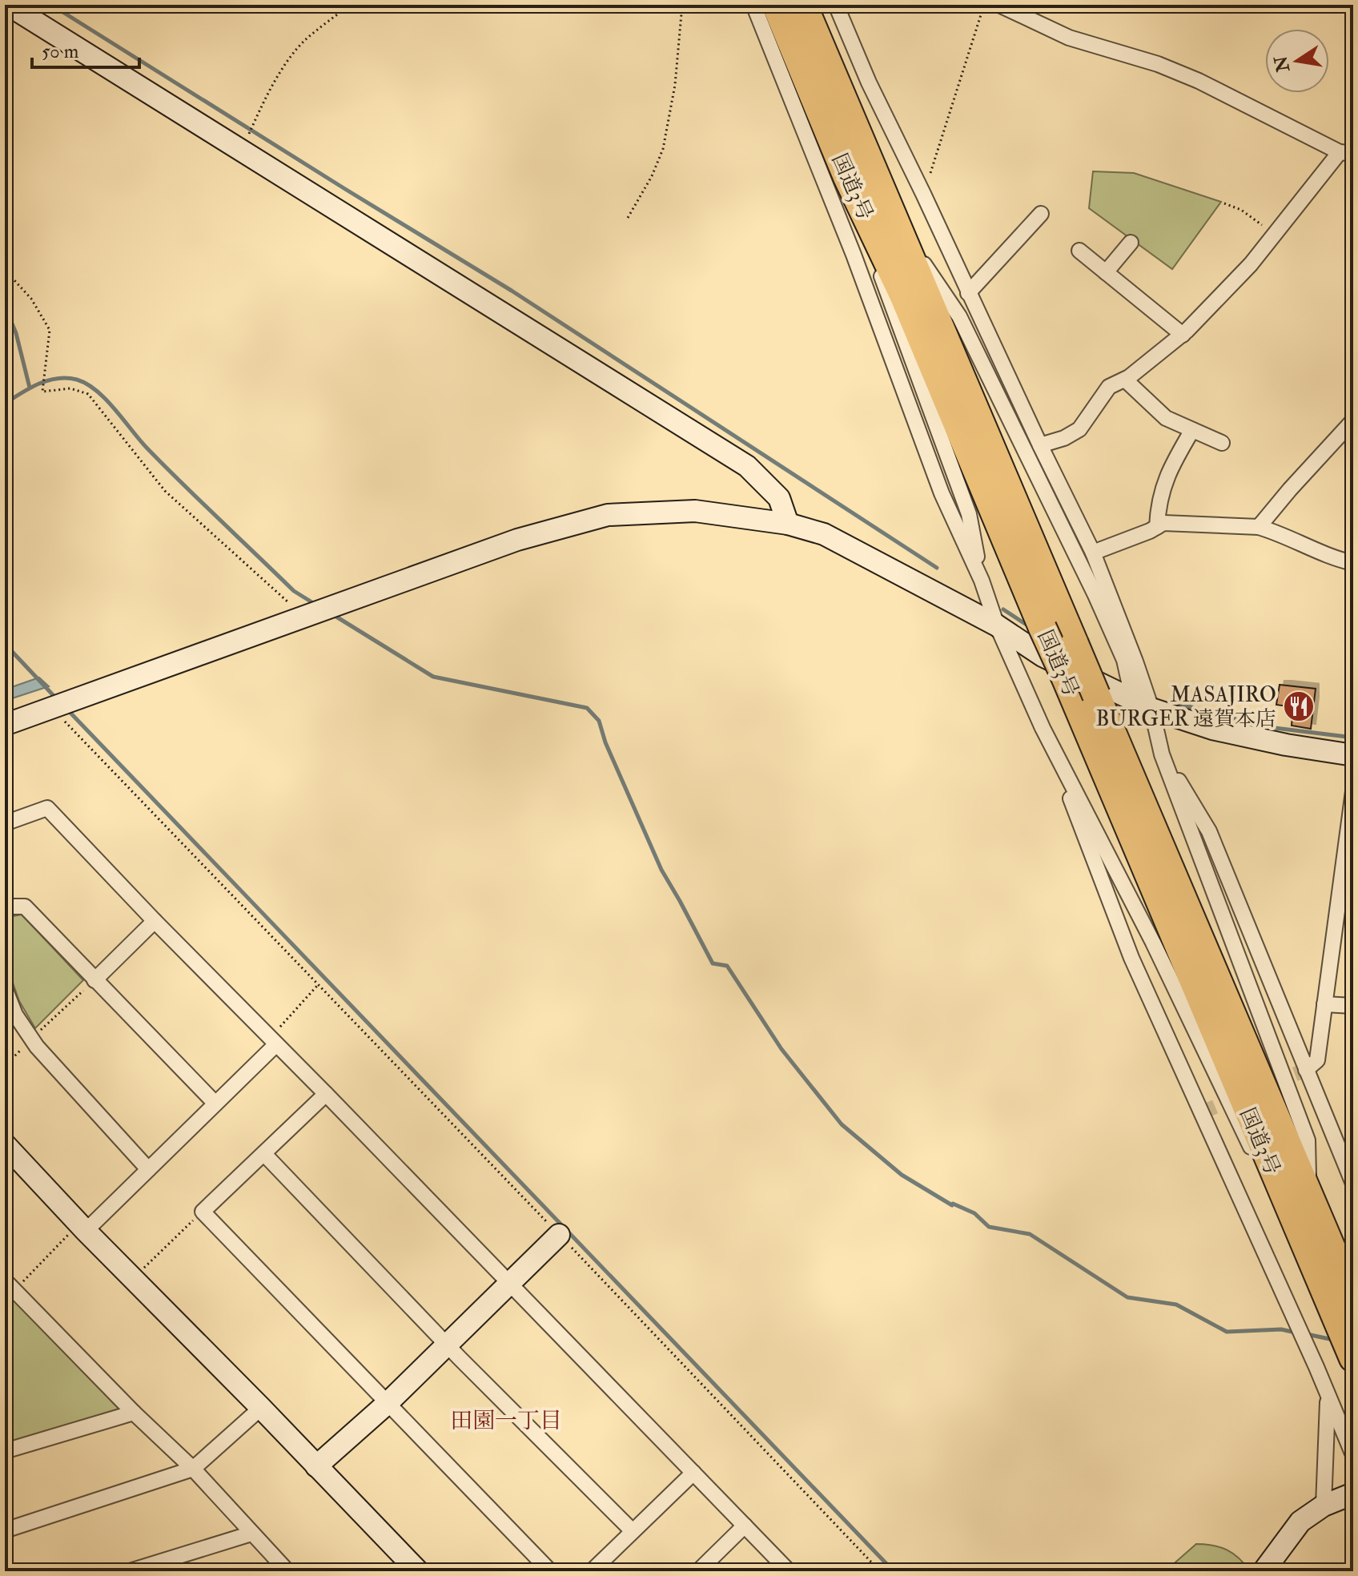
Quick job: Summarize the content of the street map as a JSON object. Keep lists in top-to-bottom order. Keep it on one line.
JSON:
{"streets":{"highway":["国道3号"]},"districts":["田園一丁目"],"places":{"restaurant":["MASAJIRO BURGER 遠賀本店"]},"scale_bar":"50 m","north":"left"}
